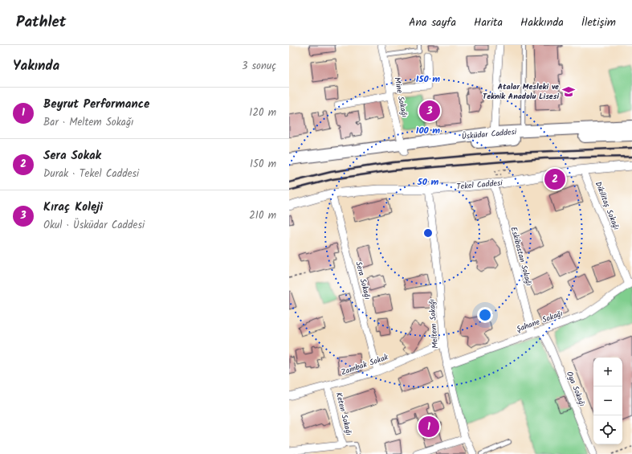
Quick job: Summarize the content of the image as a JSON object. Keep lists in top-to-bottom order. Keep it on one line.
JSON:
{"streets":{"main road":["Üsküdar Caddesi"],"street":["Mine Sokağı","Tekel Caddesi","Dikilitaş Sokağı","Eskibostan Sokağı","Sera Sokağı","Şahane Sokağı","Meltem Sokağı","Zambak Sokak","Oya Sokağı","Keten Sokağı"]},"crossings":[["Mine Sokağı","Üsküdar Caddesi"],["Tekel Caddesi","Dikilitaş Sokağı"],["Tekel Caddesi","Eskibostan Sokağı"],["Tekel Caddesi","Sera Sokağı"],["Tekel Caddesi","Meltem Sokağı"],["Dikilitaş Sokağı","Şahane Sokağı"],["Eskibostan Sokağı","Şahane Sokağı"],["Sera Sokağı","Zambak Sokak"],["Şahane Sokağı","Meltem Sokağı"],["Şahane Sokağı","Oya Sokağı"],["Meltem Sokağı","Zambak Sokak"],["Zambak Sokak","Keten Sokağı"]],"places":{"school or university":["Atalar Mesleki ve Teknik Anadolu Lisesi"]},"page":{"header":"Pathlet","nav":["Ana sayfa","Harita","Hakkında","İletişim"],"heading":["Yakında","3 sonuç"],"list":[{"mark":"1","name":"Beyrut Performance","note":"Bar · Meltem Sokağı","value":"120 m"},{"mark":"2","name":"Sera Sokak","note":"Durak · Tekel Caddesi","value":"150 m"},{"mark":"3","name":"Kıraç Koleji","note":"Okul · Üsküdar Caddesi","value":"210 m"}],"pins":["3","2","1"],"map_buttons":["+","−"]},"rings":["150 m","100 m","50 m"]}
